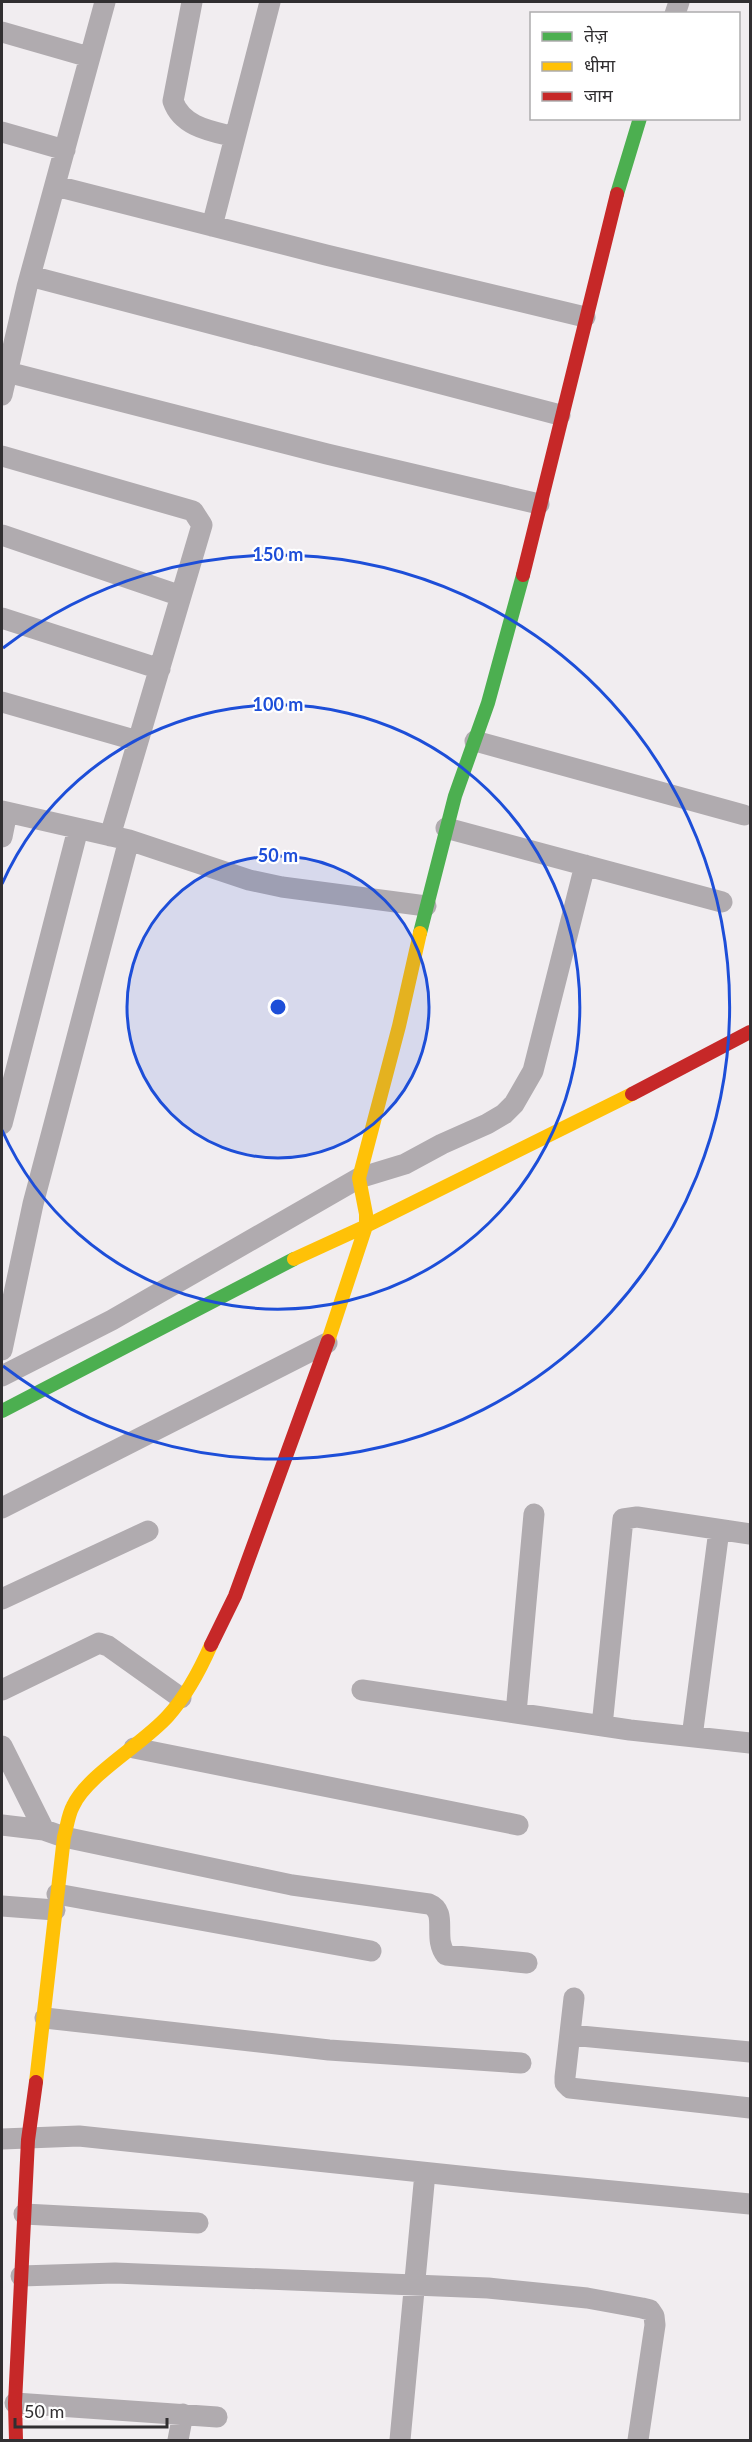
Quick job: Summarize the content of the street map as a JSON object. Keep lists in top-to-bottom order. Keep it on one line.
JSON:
{"legend":["तेज़","धीमा","जाम"],"scale_bar":"50 m","rings":["150 m","100 m","50 m"]}
